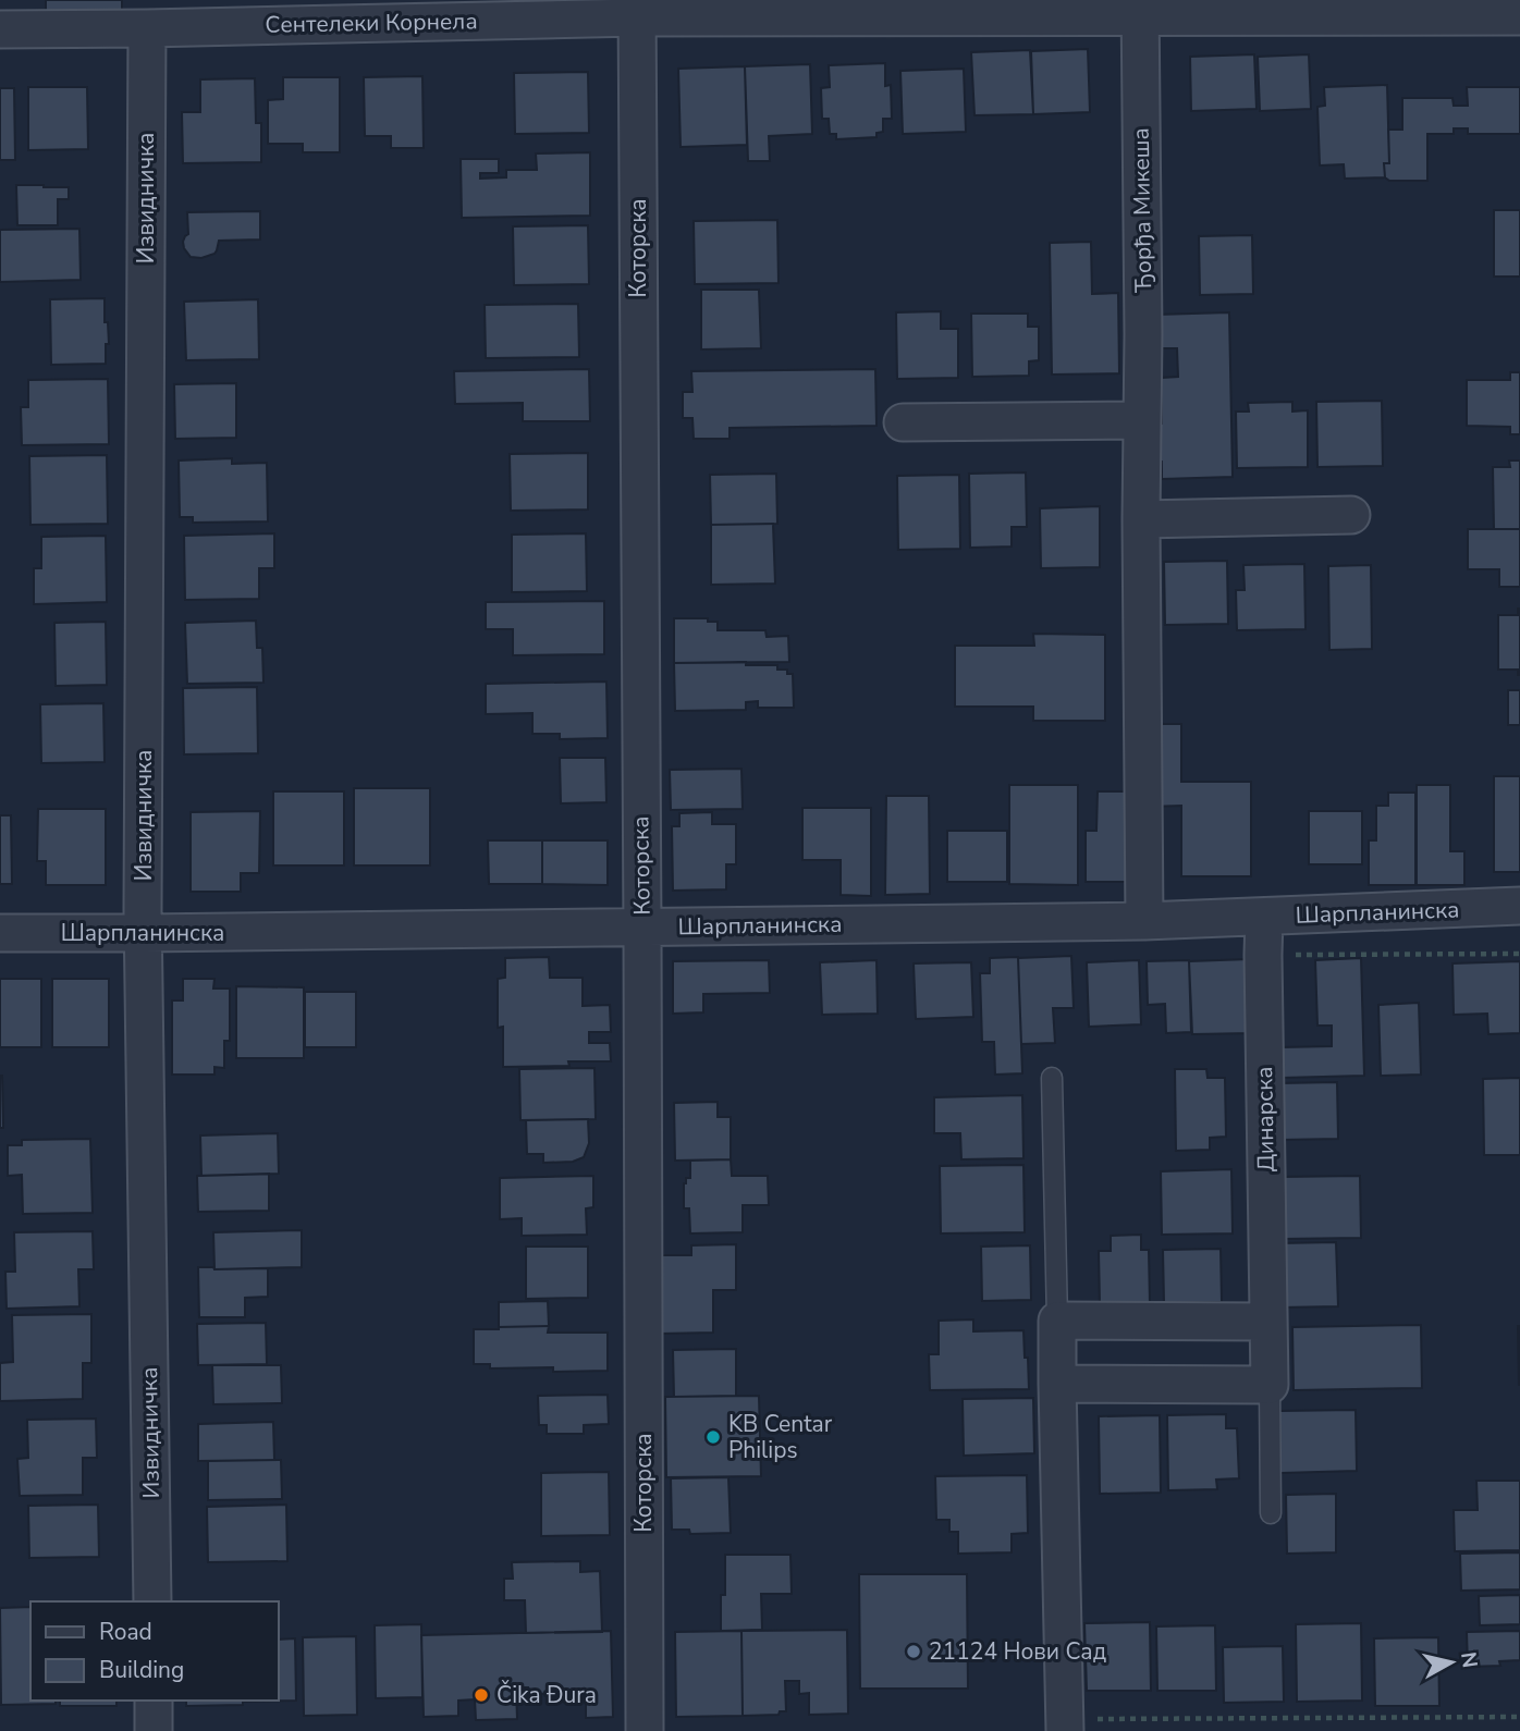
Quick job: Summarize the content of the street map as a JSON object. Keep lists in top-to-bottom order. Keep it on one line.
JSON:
{"streets":{"street":["Сентелеки Корнела","Извидничка","Ђорђа Микеша","Которска","Шарпланинска","Динарска"]},"crossings":[["Сентелеки Корнела","Извидничка"],["Сентелеки Корнела","Ђорђа Микеша"],["Сентелеки Корнела","Которска"],["Извидничка","Шарпланинска"],["Ђорђа Микеша","Шарпланинска"],["Которска","Шарпланинска"],["Шарпланинска","Динарска"]],"places":["KB Centar Philips","21124 Нови Сад","Čika Đura"],"legend":["Road","Building"],"north":"right"}
